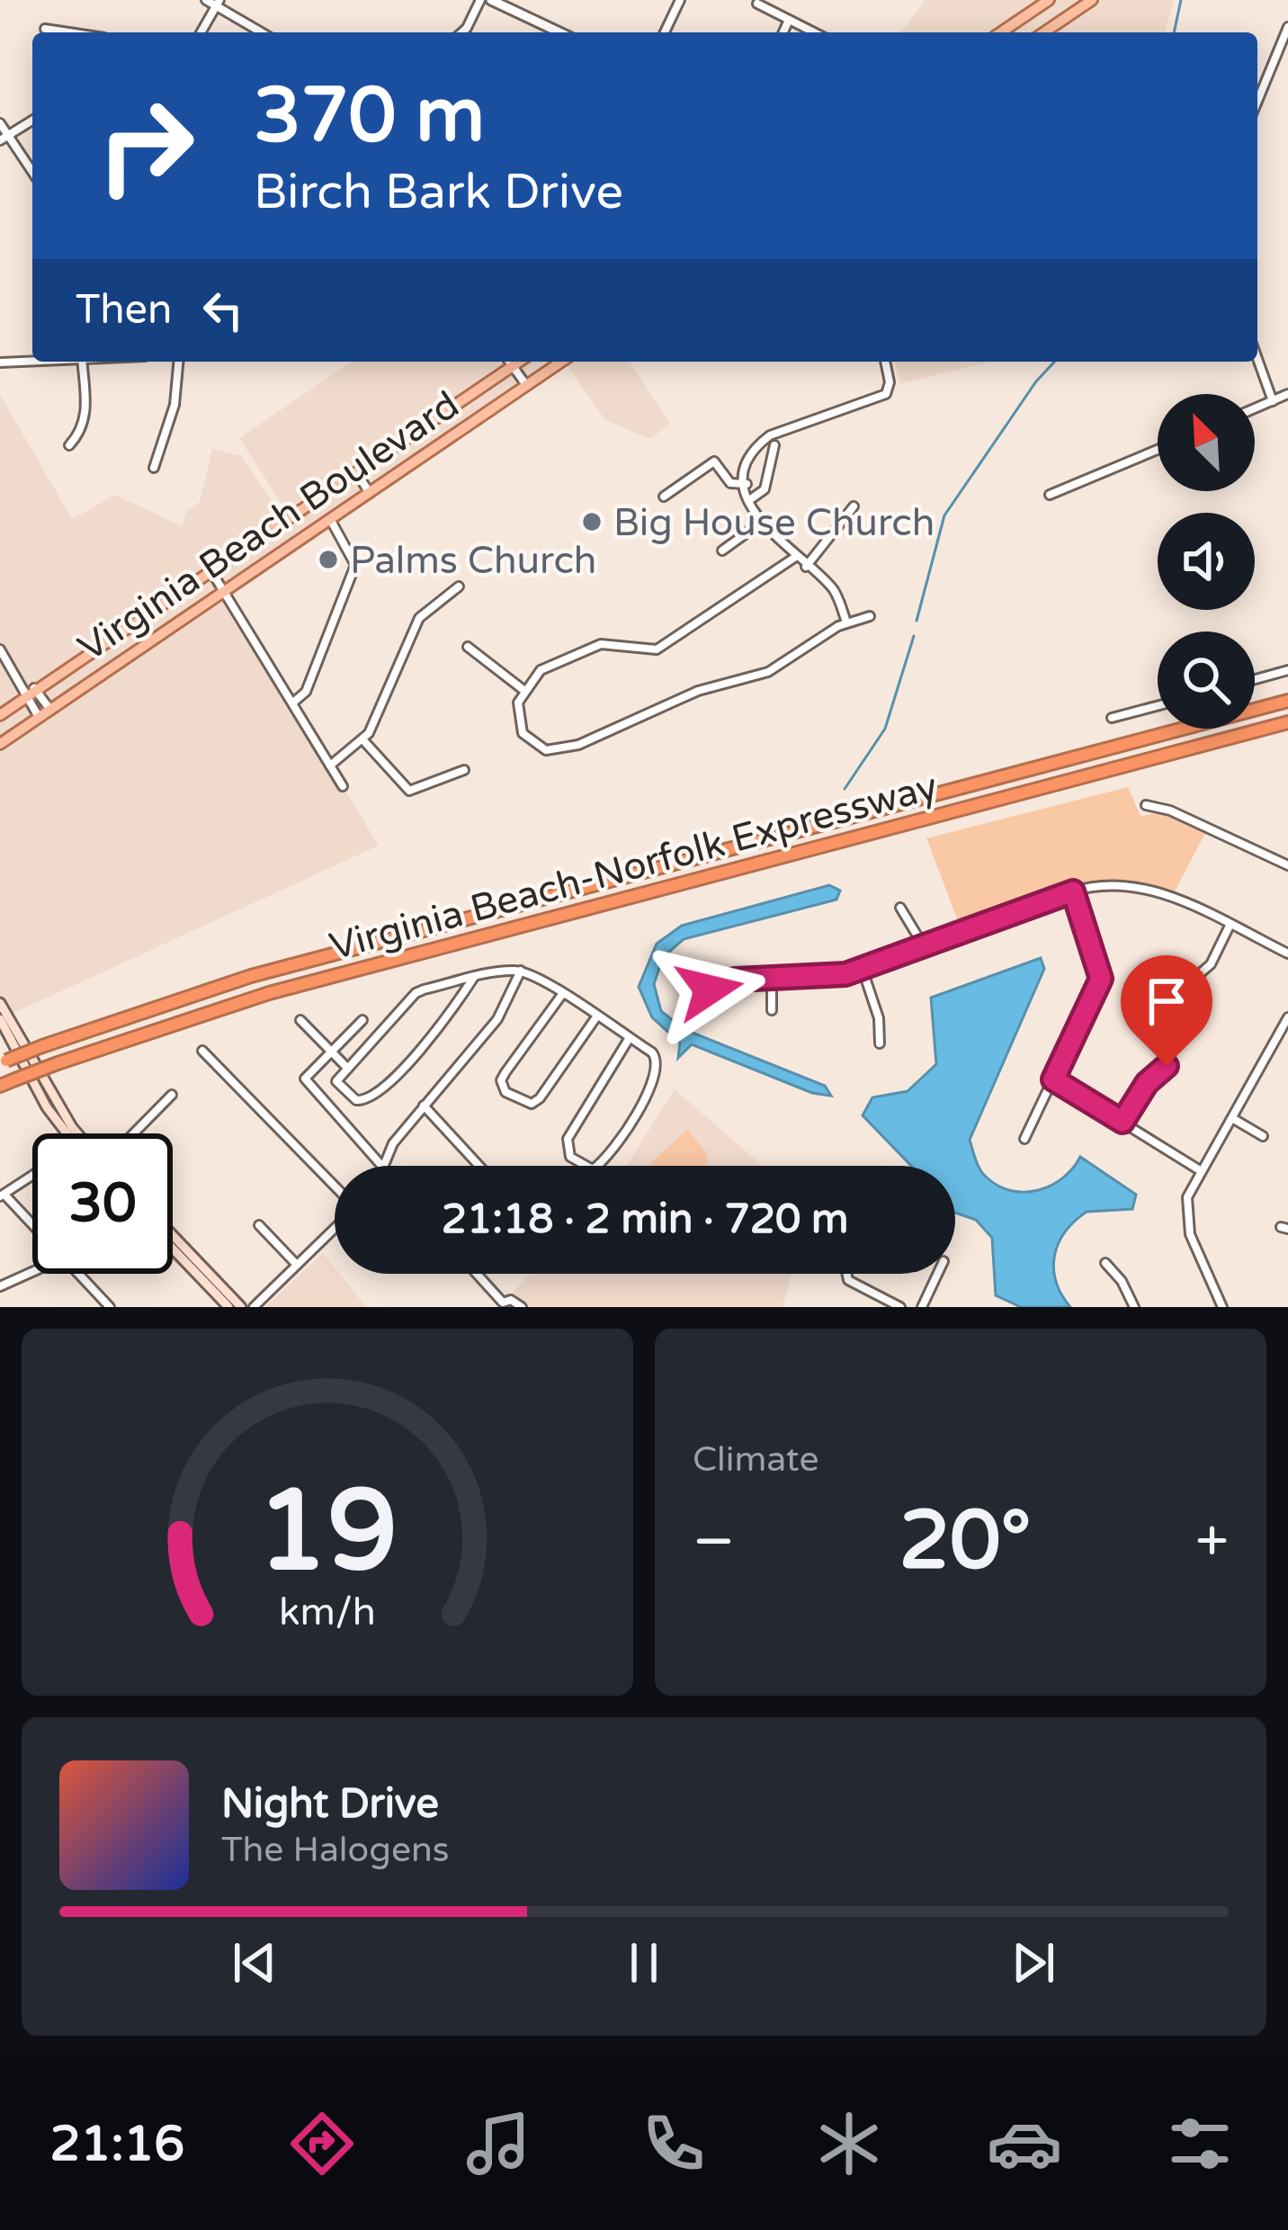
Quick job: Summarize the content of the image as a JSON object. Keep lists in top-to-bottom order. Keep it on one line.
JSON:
{"streets":{"highway":["Virginia Beach-Norfolk Expressway"],"main road":["Virginia Beach Boulevard"]},"places":["Big House Church","Palms Church"],"north":"top left","page":{"turn":["370 m","Birch Bark Drive"],"then":"Then","limit":"30","trip":"21:18 · 2 min · 720 m","tile":"Climate","heat":["−","20°","+"],"song":["Night Drive","The Halogens"],"tabs":"21:16","gauge":["19","km/h"]}}
